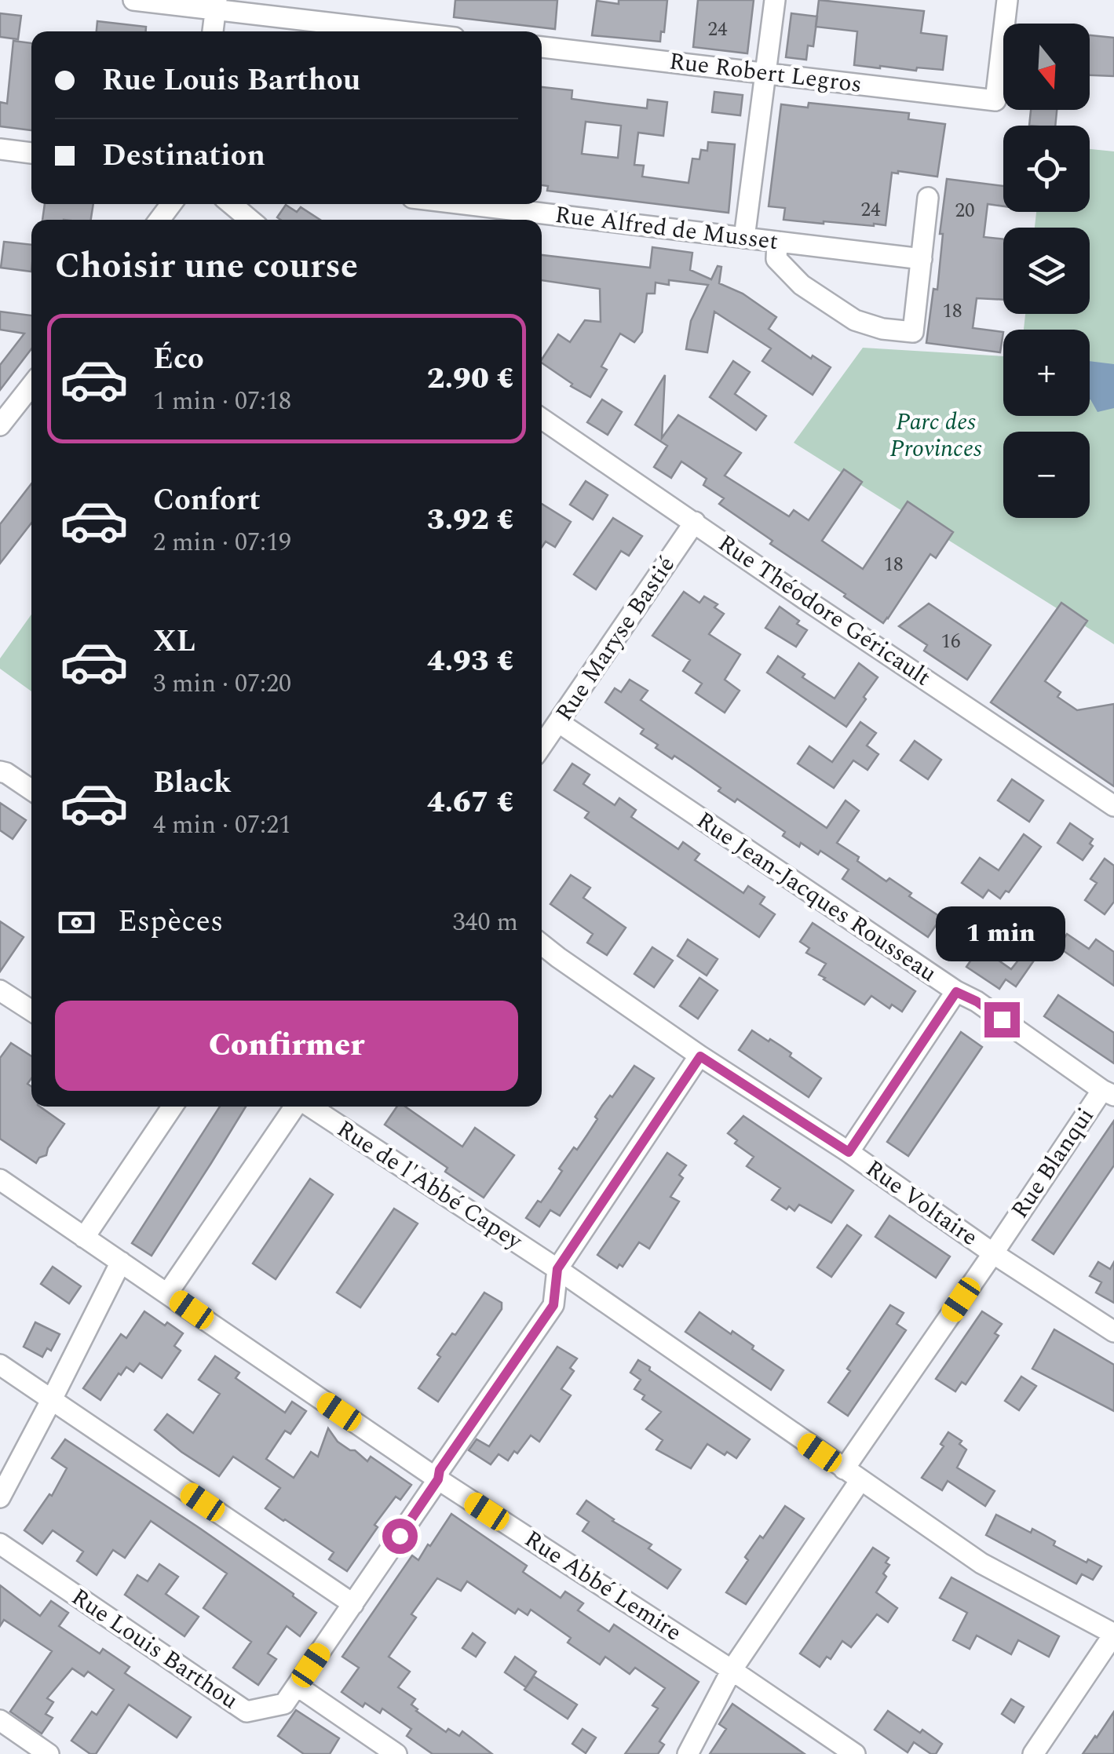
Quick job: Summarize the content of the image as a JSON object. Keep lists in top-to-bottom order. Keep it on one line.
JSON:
{"streets":{"street":["Rue Robert Legros","Rue Alfred de Musset","Rue Théodore Géricault","Rue Maryse Bastié","Rue Jean-Jacques Rousseau","Rue Blanqui","Rue de l'Abbé Capey","Rue Voltaire","Rue Abbé Lemire","Rue Louis Barthou"]},"crossings":[["Rue Théodore Géricault","Rue Maryse Bastié"],["Rue Maryse Bastié","Rue Jean-Jacques Rousseau"],["Rue Jean-Jacques Rousseau","Rue Blanqui"],["Rue Blanqui","Rue de l'Abbé Capey"],["Rue Blanqui","Rue Voltaire"],["Rue Blanqui","Rue Abbé Lemire"],["Rue de l'Abbé Capey","Rue Louis Barthou"],["Rue Abbé Lemire","Rue Louis Barthou"]],"parks":["Parc des Provinces"],"house_numbers":["24","24","20","18","18","16"],"north":"bottom","page":{"map_buttons":["+","−"],"banner":["Rue Louis Barthou","Destination"],"heading":"Choisir une course","list":[{"name":"Éco","note":"1 min · 07:18","value":"2.90 €"},{"name":"Confort","note":"2 min · 07:19","value":"3.92 €"},{"name":"XL","note":"3 min · 07:20","value":"4.93 €"},{"name":"Black","note":"4 min · 07:21","value":"4.67 €"}],"pay":["Espèces","340 m"],"bubble":"1 min","buttons":"Confirmer"}}
